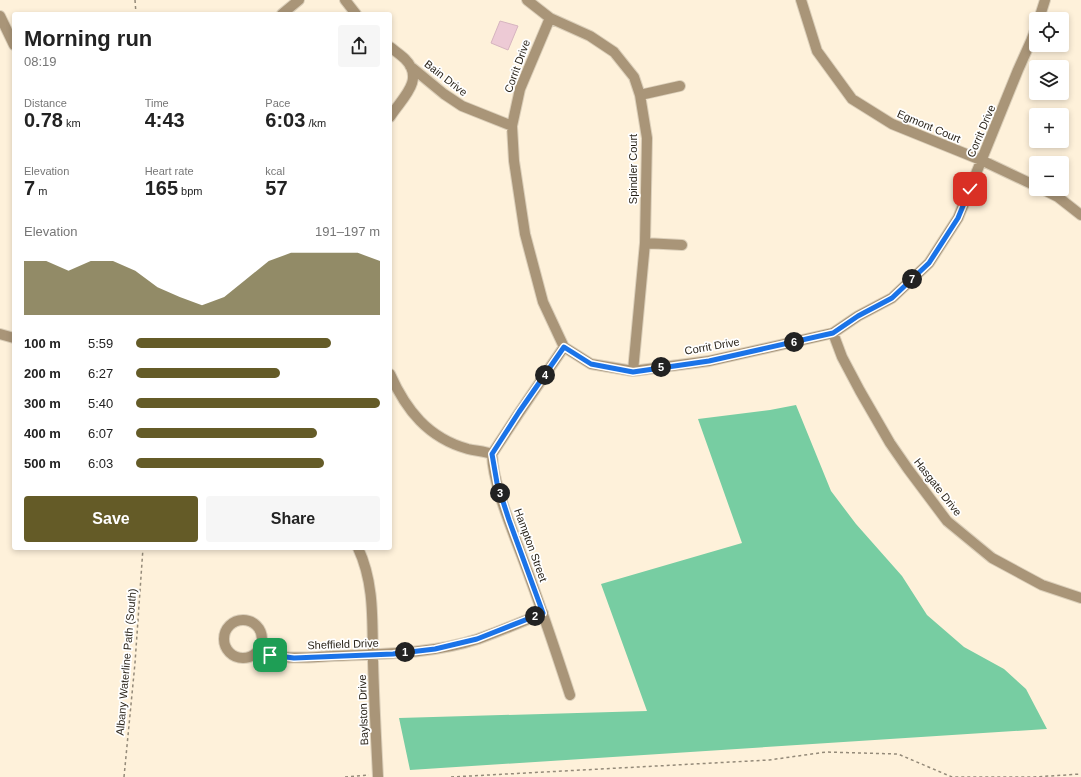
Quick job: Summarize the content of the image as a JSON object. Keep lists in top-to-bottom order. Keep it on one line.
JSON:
{"streets":{"street":["Corrit Drive","Bain Drive","Egmont Court","Spindler Court","Hasgate Drive","Hampton Street","Sheffield Drive","Baylston Drive"],"path":["Albany Waterline Path (South)"]},"crossings":[["Corrit Drive","Bain Drive"],["Corrit Drive","Egmont Court"],["Corrit Drive","Spindler Court"],["Corrit Drive","Hasgate Drive"],["Hampton Street","Sheffield Drive"],["Sheffield Drive","Baylston Drive"]],"page":{"map_buttons":["+","−"],"heading":["Morning run","08:19"],"stats":[["Distance","0.78 km"],["Time","4:43"],["Pace","6:03 /km"],["Elevation","7 m"],["Heart rate","165 bpm"],["kcal","57"]],"chart":["Elevation","191–197 m"],"pins":["7","6","5","4","3","2","1"],"list":[{"name":"100 m","note":"5:59"},{"name":"200 m","note":"6:27"},{"name":"300 m","note":"5:40"},{"name":"400 m","note":"6:07"},{"name":"500 m","note":"6:03"}],"buttons":["Save","Share"]}}
